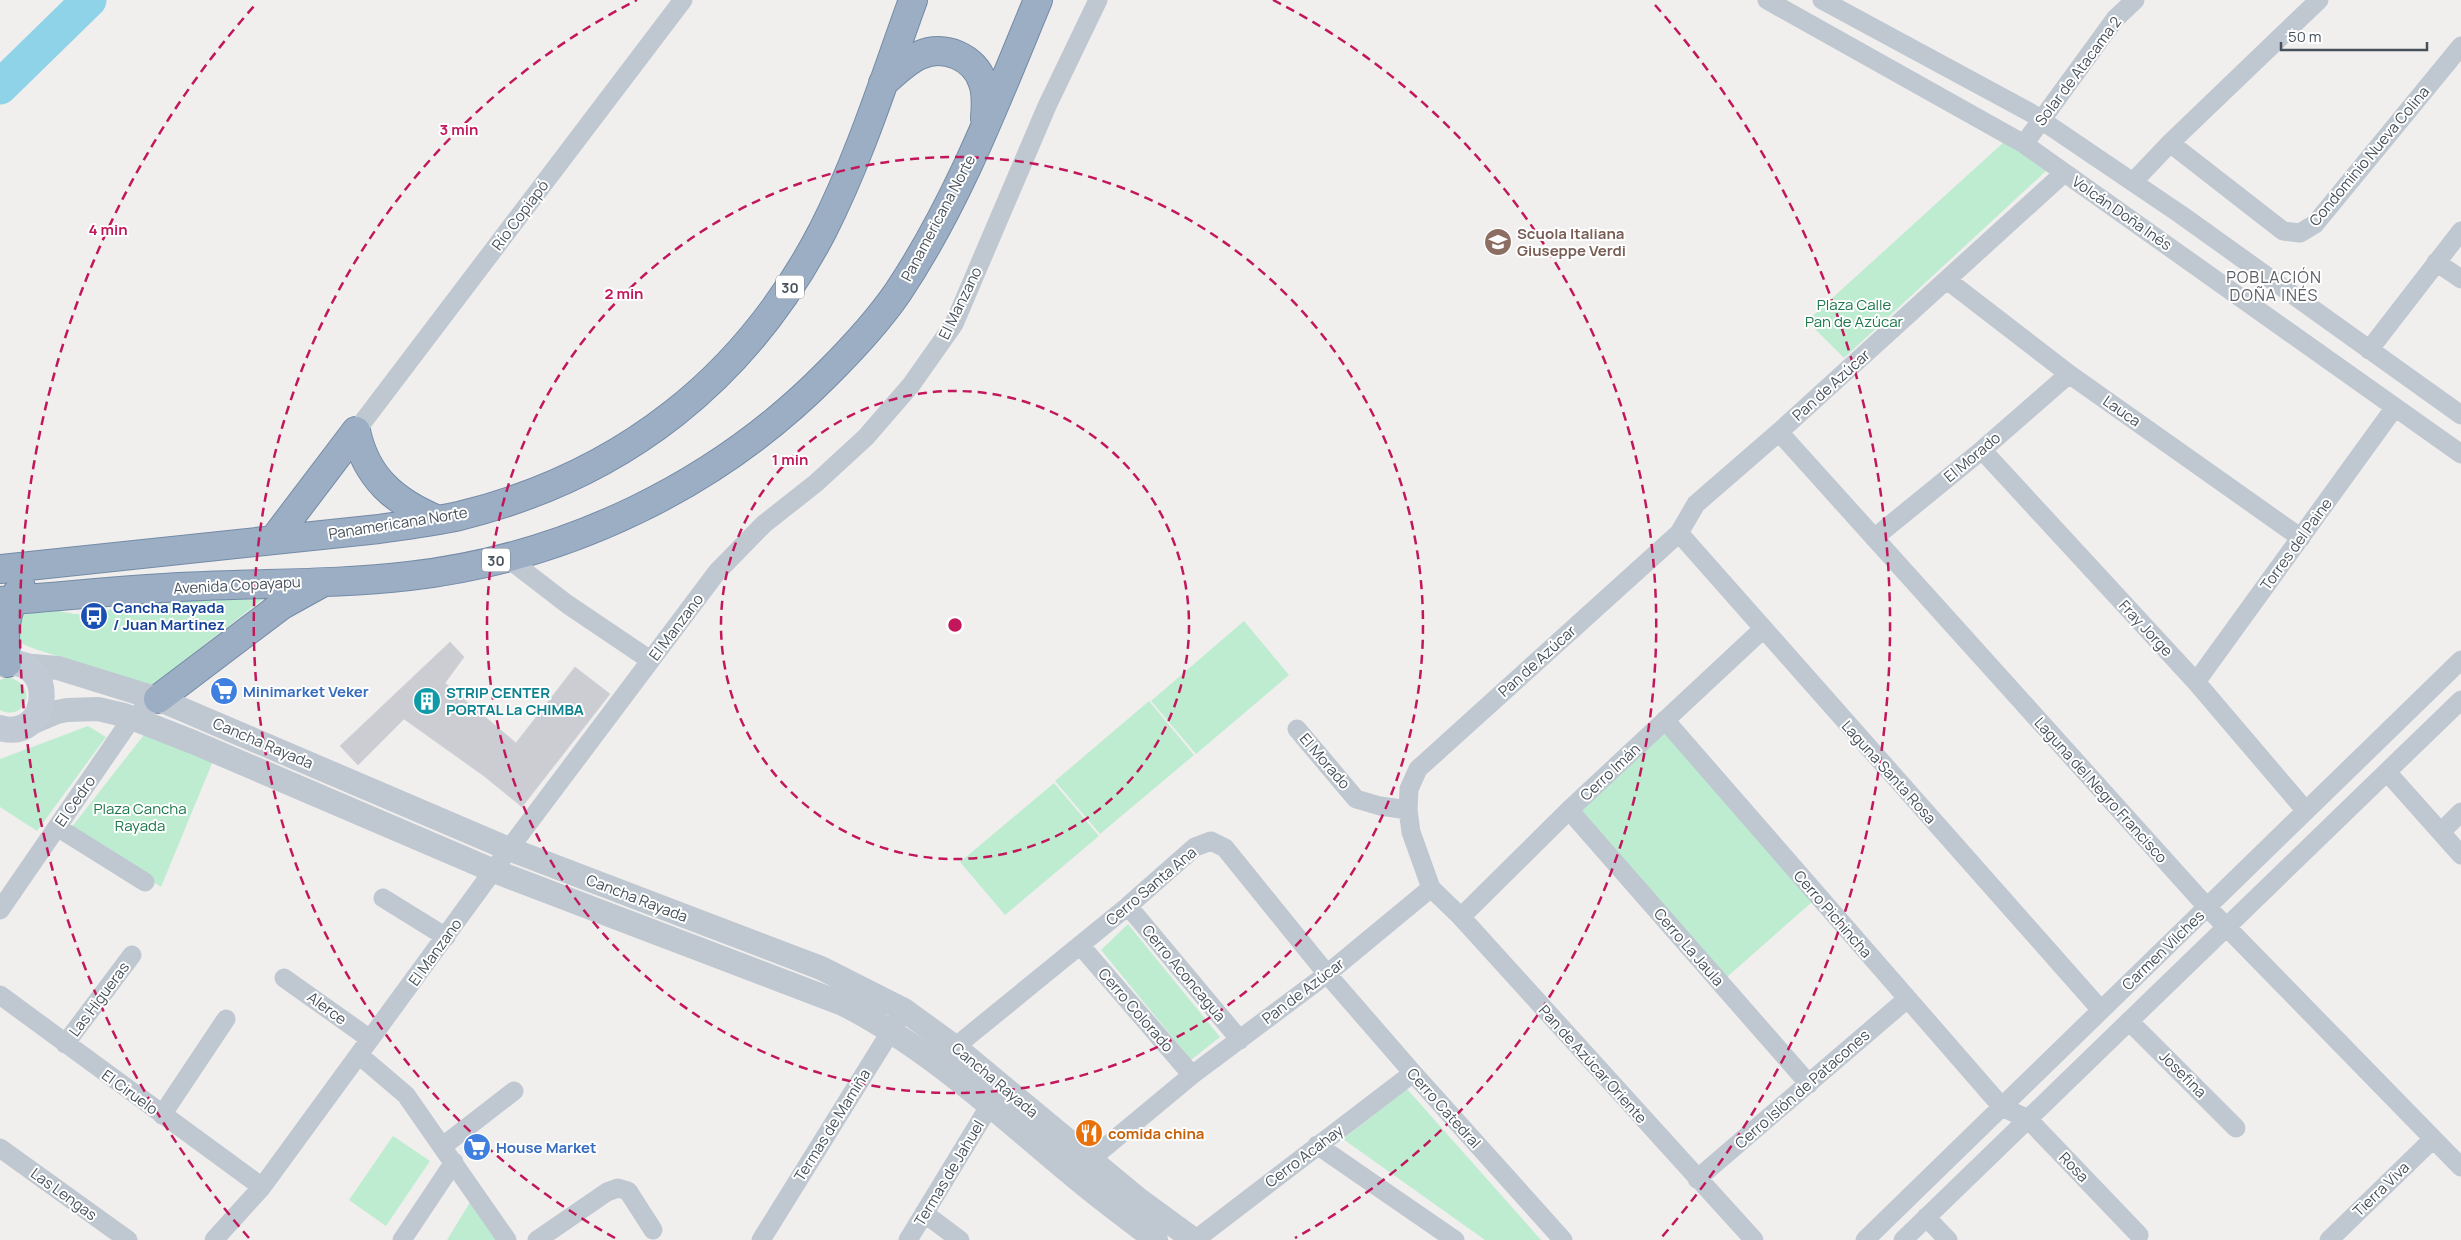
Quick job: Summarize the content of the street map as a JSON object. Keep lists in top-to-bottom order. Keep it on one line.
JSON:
{"streets":{"highway":["Panamericana Norte","30","Avenida Copayapu"],"street":["Solar de Atacama 2","Condominio Nueva Colina","Volcán Doña Inés","Río Copiapó","El Manzano","Pan de Azúcar","Lauca","El Morado","Torres del Paine","Fray Jorge","Cancha Rayada","Cerro Imán","Laguna Santa Rosa","Laguna del Negro Francisco","El Cedro","Cerro Santa Ana","Cerro Pichincha","Cerro La Jaula","Carmen Vilches","Cerro Aconcagua","Las Higueras","Alerce","Cerro Colorado","Pan de Azúcar Oriente","Josefina","Cerro Islón de Patacones","El Ciruelo","Cerro Catedral","Termas de Mamiña","Cerro Acahay","Rosa","Termas de Jahuel","Tierra Viva","Las Lengas"]},"crossings":[["Solar de Atacama 2","Volcán Doña Inés"],["Volcán Doña Inés","Pan de Azúcar"],["Volcán Doña Inés","Torres del Paine"],["Panamericana Norte","30"],["Panamericana Norte","Avenida Copayapu"],["El Manzano","Cancha Rayada"],["El Manzano","Alerce"],["El Manzano","El Ciruelo"],["Pan de Azúcar","Lauca"],["Pan de Azúcar","El Morado"],["Pan de Azúcar","Cancha Rayada"],["Pan de Azúcar","Laguna Santa Rosa"],["Pan de Azúcar","Laguna del Negro Francisco"],["Pan de Azúcar","Cerro Santa Ana"],["Pan de Azúcar","Cerro Aconcagua"],["Pan de Azúcar","Cerro Colorado"],["Pan de Azúcar","Pan de Azúcar Oriente"],["Pan de Azúcar","Cerro Catedral"],["Lauca","El Morado"],["Lauca","Torres del Paine"],["El Morado","Fray Jorge"],["El Morado","Laguna del Negro Francisco"],["Torres del Paine","Fray Jorge"],["Fray Jorge","Carmen Vilches"],["Cancha Rayada","El Cedro"],["Cancha Rayada","Cerro Santa Ana"],["Cancha Rayada","Termas de Mamiña"],["Cancha Rayada","Cerro Acahay"],["Cancha Rayada","Termas de Jahuel"],["Cerro Imán","Laguna Santa Rosa"],["Cerro Imán","Cerro Pichincha"],["Cerro Imán","Cerro La Jaula"],["Cerro Imán","Pan de Azúcar Oriente"],["Laguna Santa Rosa","Carmen Vilches"],["Laguna del Negro Francisco","Carmen Vilches"],["Laguna del Negro Francisco","Tierra Viva"],["Cerro Santa Ana","Cerro Aconcagua"],["Cerro Santa Ana","Cerro Colorado"],["Cerro Santa Ana","Cerro Catedral"],["Cerro Pichincha","Carmen Vilches"],["Cerro Pichincha","Cerro Islón de Patacones"],["Cerro Pichincha","Rosa"],["Cerro La Jaula","Cerro Islón de Patacones"],["Carmen Vilches","Josefina"],["Carmen Vilches","Rosa"],["Las Higueras","El Ciruelo"],["Pan de Azúcar Oriente","Cerro Islón de Patacones"],["Cerro Catedral","Cerro Acahay"]],"districts":["POBLACIÓN DOÑA INÉS"],"parks":["Plaza Calle Pan de Azúcar","Plaza Cancha Rayada"],"places":{"school or university":["Scuola Italiana Giuseppe Verdi"],"bus stop":["Cancha Rayada / Juan Martinez"],"supermarket":["Minimarket Veker","House Market"],"building":["STRIP CENTER PORTAL La CHIMBA"],"restaurant":["comida china"]},"scale_bar":"50 m","rings":["3 min","4 min","2 min","1 min"]}
